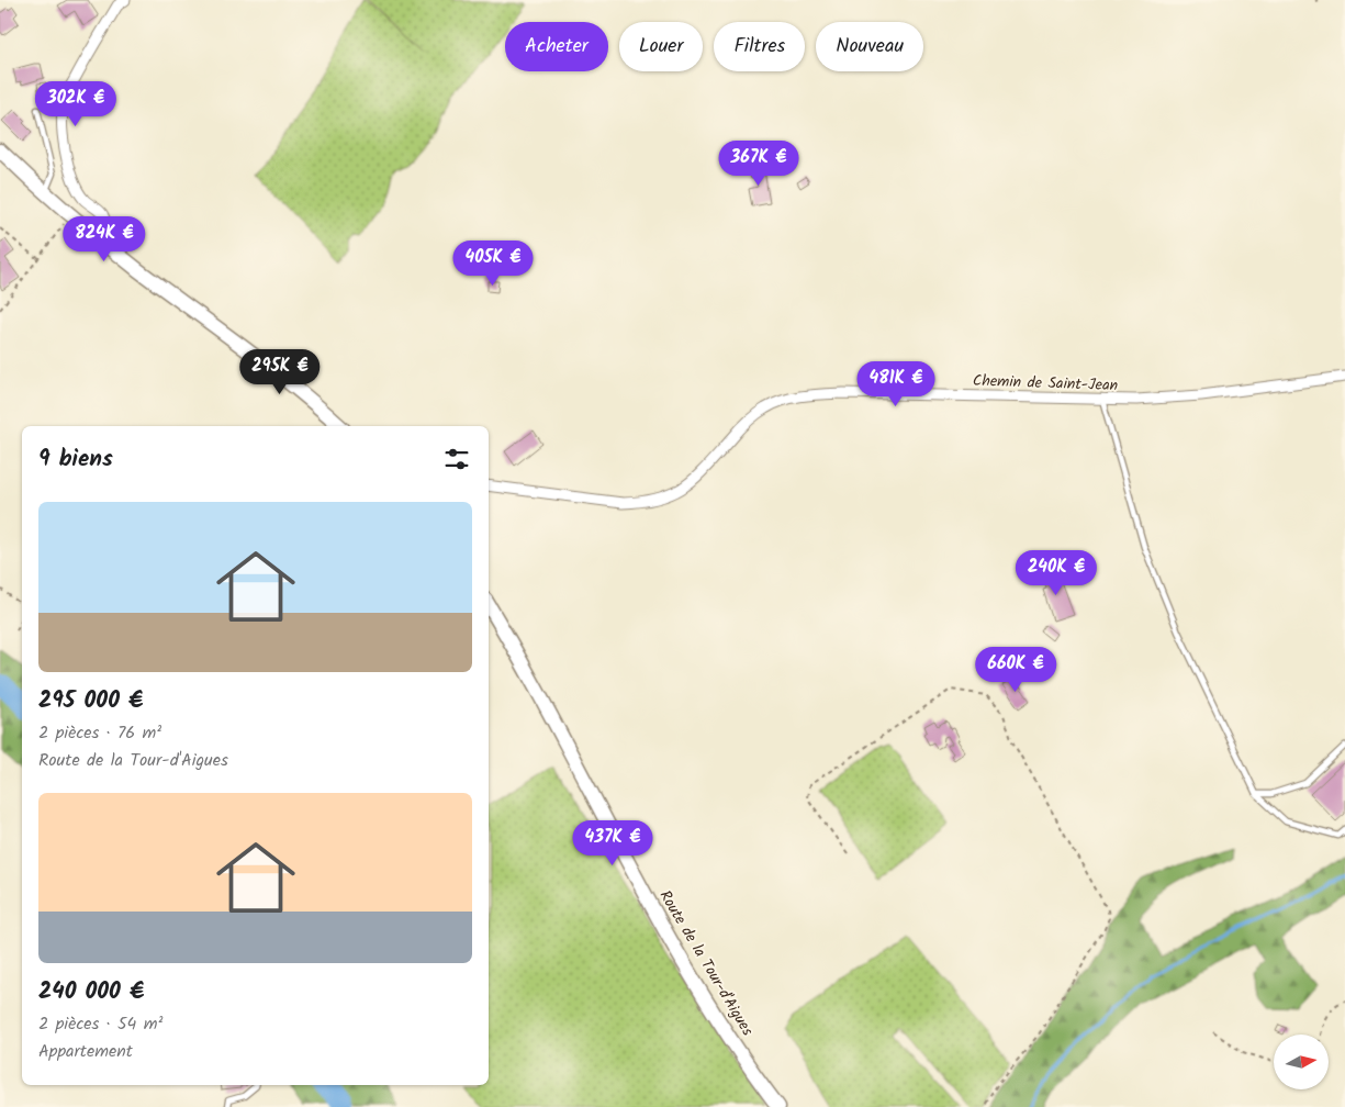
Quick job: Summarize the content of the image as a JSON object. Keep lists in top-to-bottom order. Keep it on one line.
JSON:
{"streets":{"main road":["Route de la Tour-d'Aigues"],"street":["Chemin de Saint-Jean"]},"north":"right","page":{"chip":["Acheter","Louer","Filtres","Nouveau"],"price":["302K €","367K €","824K €","405K €","295K €","481K €","240K €","660K €","437K €"],"heading":"9 biens","list":[{"name":"295 000 €","note":"2 pièces · 76 m² · Route de la Tour-d'Aigues"},{"name":"240 000 €","note":"2 pièces · 54 m² · Appartement"}]}}
